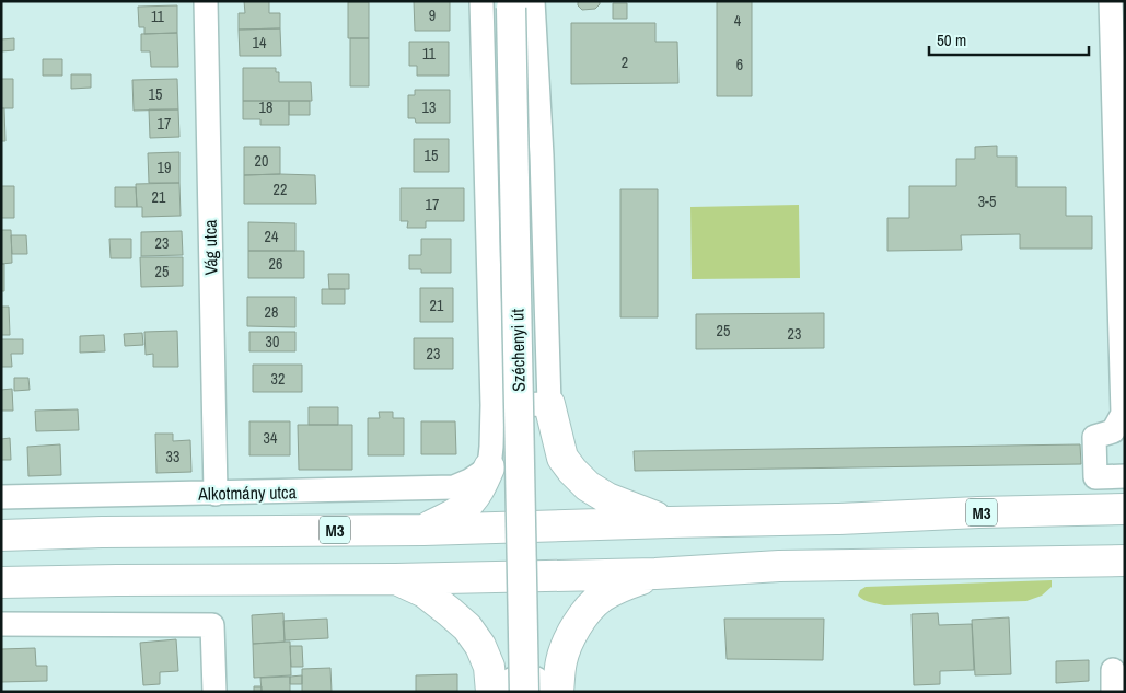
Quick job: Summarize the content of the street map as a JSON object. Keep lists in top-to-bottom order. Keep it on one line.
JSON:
{"streets":{"main road":["M3"],"street":["Vág utca","Széchenyi út","Alkotmány utca"]},"crossings":[["Vág utca","Alkotmány utca"]],"house_numbers":["9","11","4","14","11","2","6","15","18","13","17","15","20","19","22","21","3-5","17","24","23","26","25","21","28","25","23","30","23","32","34","33"],"scale_bar":"50 m"}
